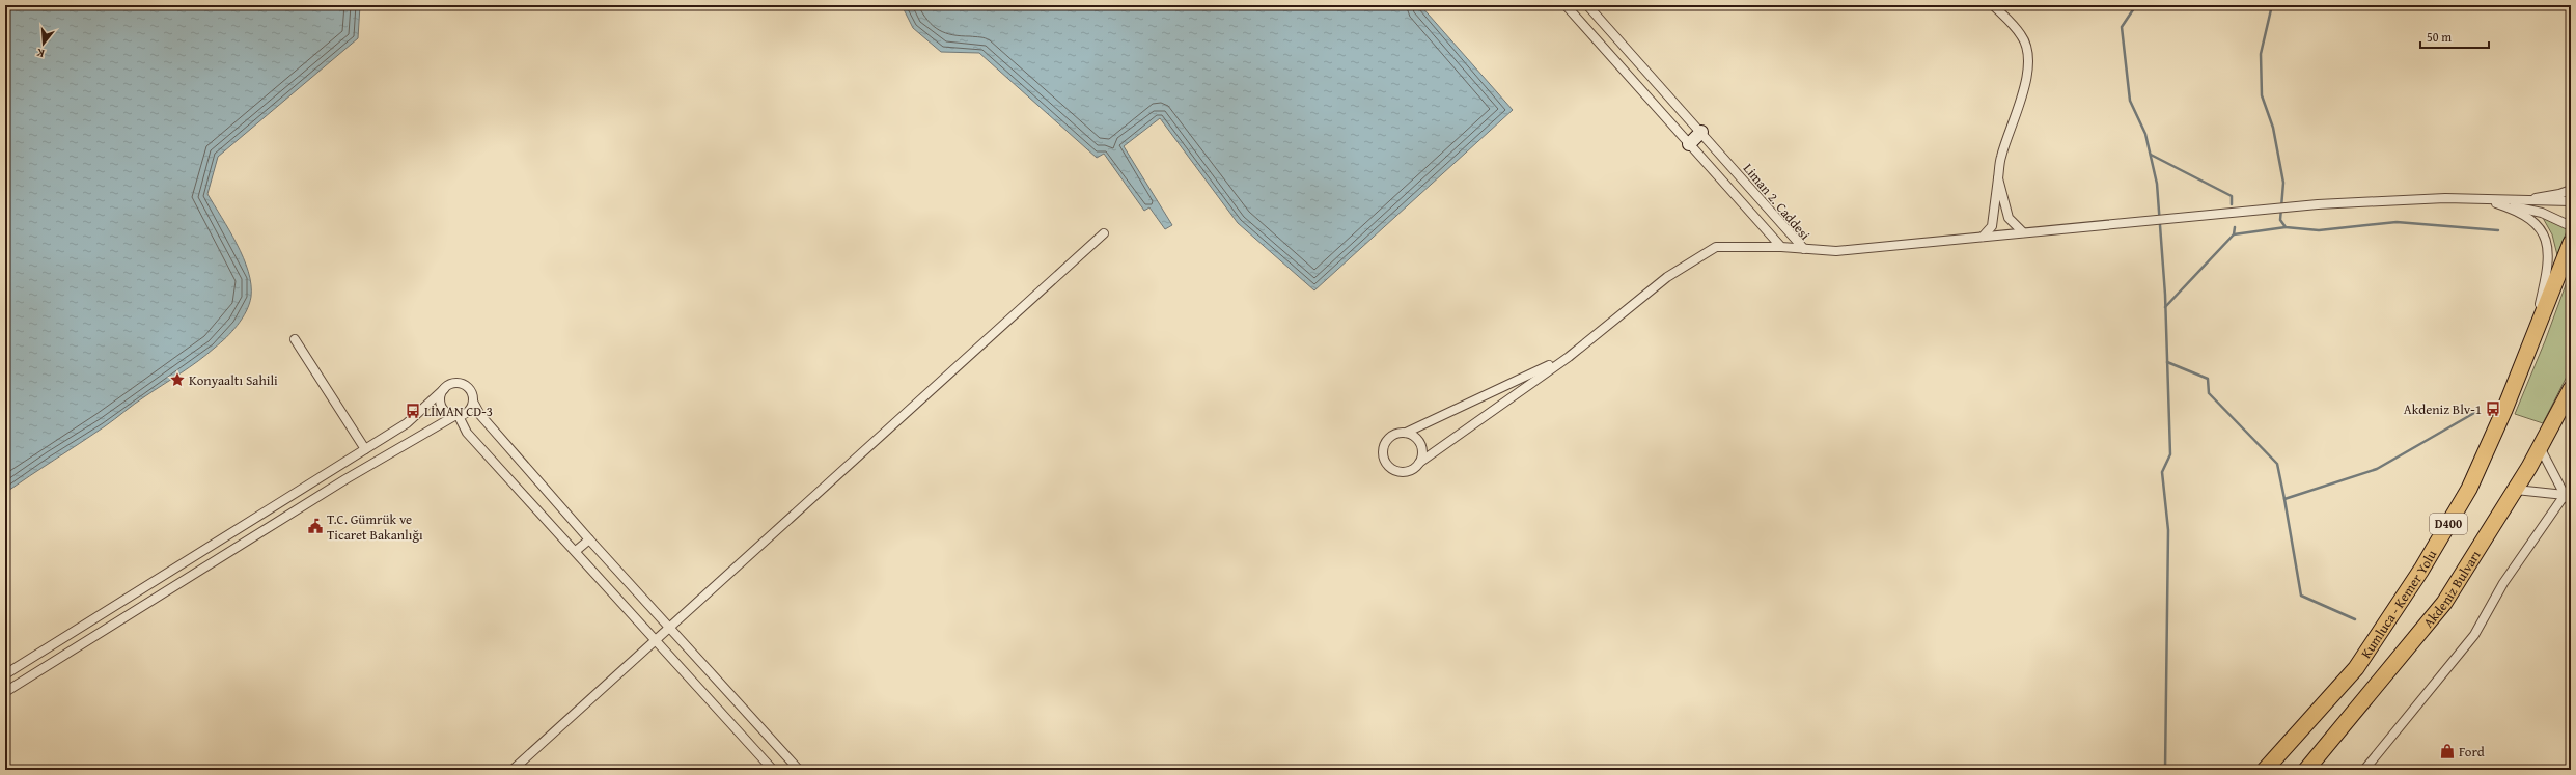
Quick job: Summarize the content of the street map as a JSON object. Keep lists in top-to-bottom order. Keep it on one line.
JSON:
{"streets":{"highway":["D400","Akdeniz Bulvarı","Kumluca - Kemer Yolu"],"street":["Liman 2. Caddesi"]},"places":{"place":["Konyaaltı Sahili"],"bus stop":["Akdeniz Blv-1","LİMAN CD-3"],"public building":["T.C. Gümrük ve Ticaret Bakanlığı"],"shop":["Ford"]},"scale_bar":"50 m","north":"bottom"}
